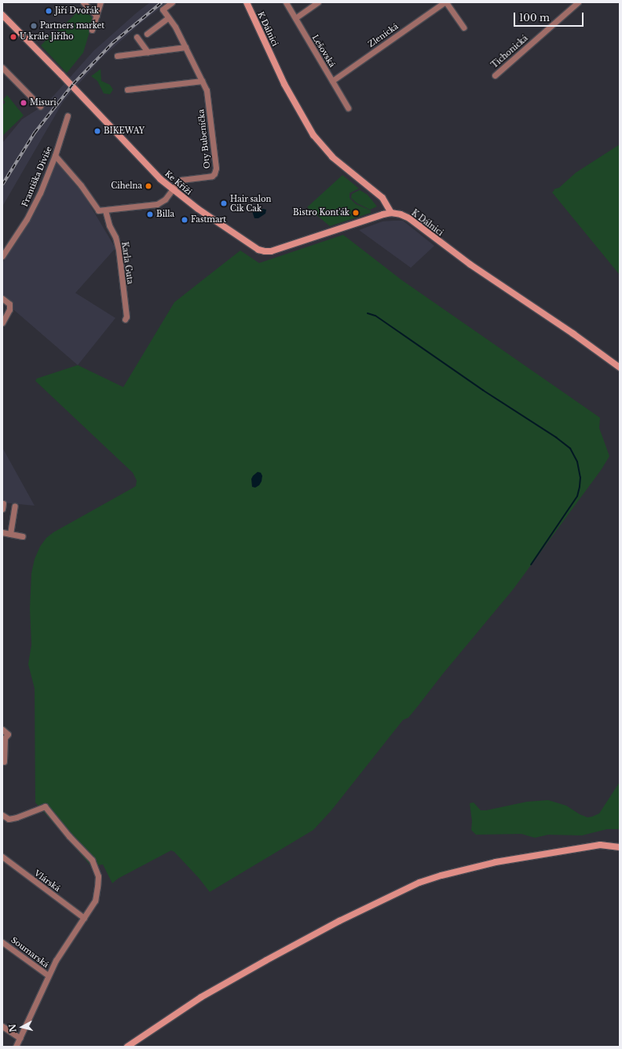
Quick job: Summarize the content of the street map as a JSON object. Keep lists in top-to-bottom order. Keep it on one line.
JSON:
{"streets":{"street":["K Dálnici","Zlenická","Lešovská","Tichonická","Oty Bubeníčka","Františka Diviše","Ke Kříži","Karla Guta","Vlárská","Soumarská"]},"crossings":[["K Dálnici","Ke Kříži"],["Zlenická","Lešovská"],["Oty Bubeníčka","Ke Kříži"]],"places":["Jiří Dvořák","Partners market","U krále Jiřího","Misuri","BIKEWAY","Cihelna","Hair salon Cik Cak","Bistro Kont'ák","Billa","Fastmart"],"scale_bar":"100 m","north":"left"}
